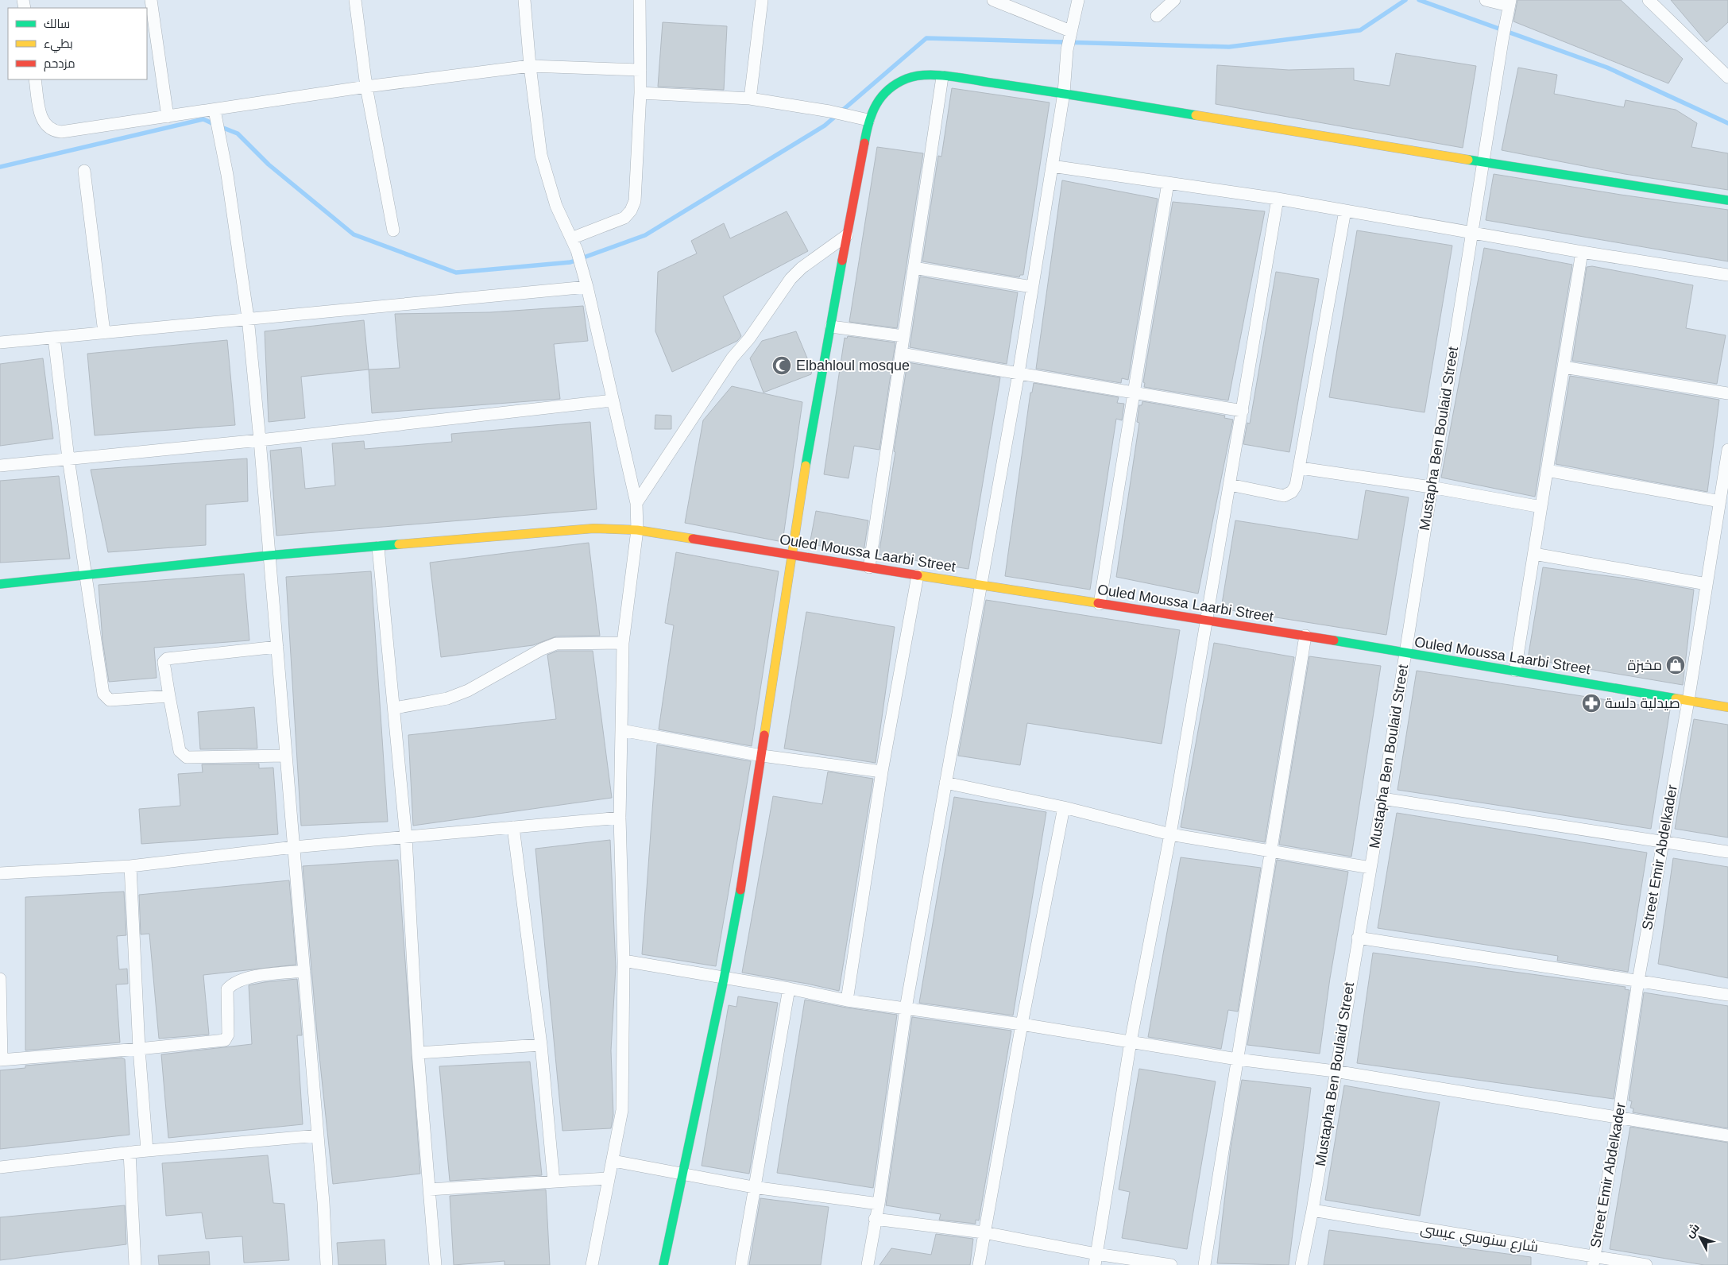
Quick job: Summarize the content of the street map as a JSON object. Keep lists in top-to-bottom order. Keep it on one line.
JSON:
{"streets":{"street":["Mustapha Ben Boulaid Street","Ouled Moussa Laarbi Street","Street Emir Abdelkader","شارع سنوسي عيسى"]},"crossings":[["Mustapha Ben Boulaid Street","Ouled Moussa Laarbi Street"],["Mustapha Ben Boulaid Street","شارع سنوسي عيسى"],["Ouled Moussa Laarbi Street","Street Emir Abdelkader"],["Street Emir Abdelkader","شارع سنوسي عيسى"]],"places":{"mosque":["Elbahloul mosque"],"shop":["مخبزة"],"pharmacy":["صيدلية دلسة"]},"legend":["سالك","بطيء","مزدحم"],"north":"top left"}
